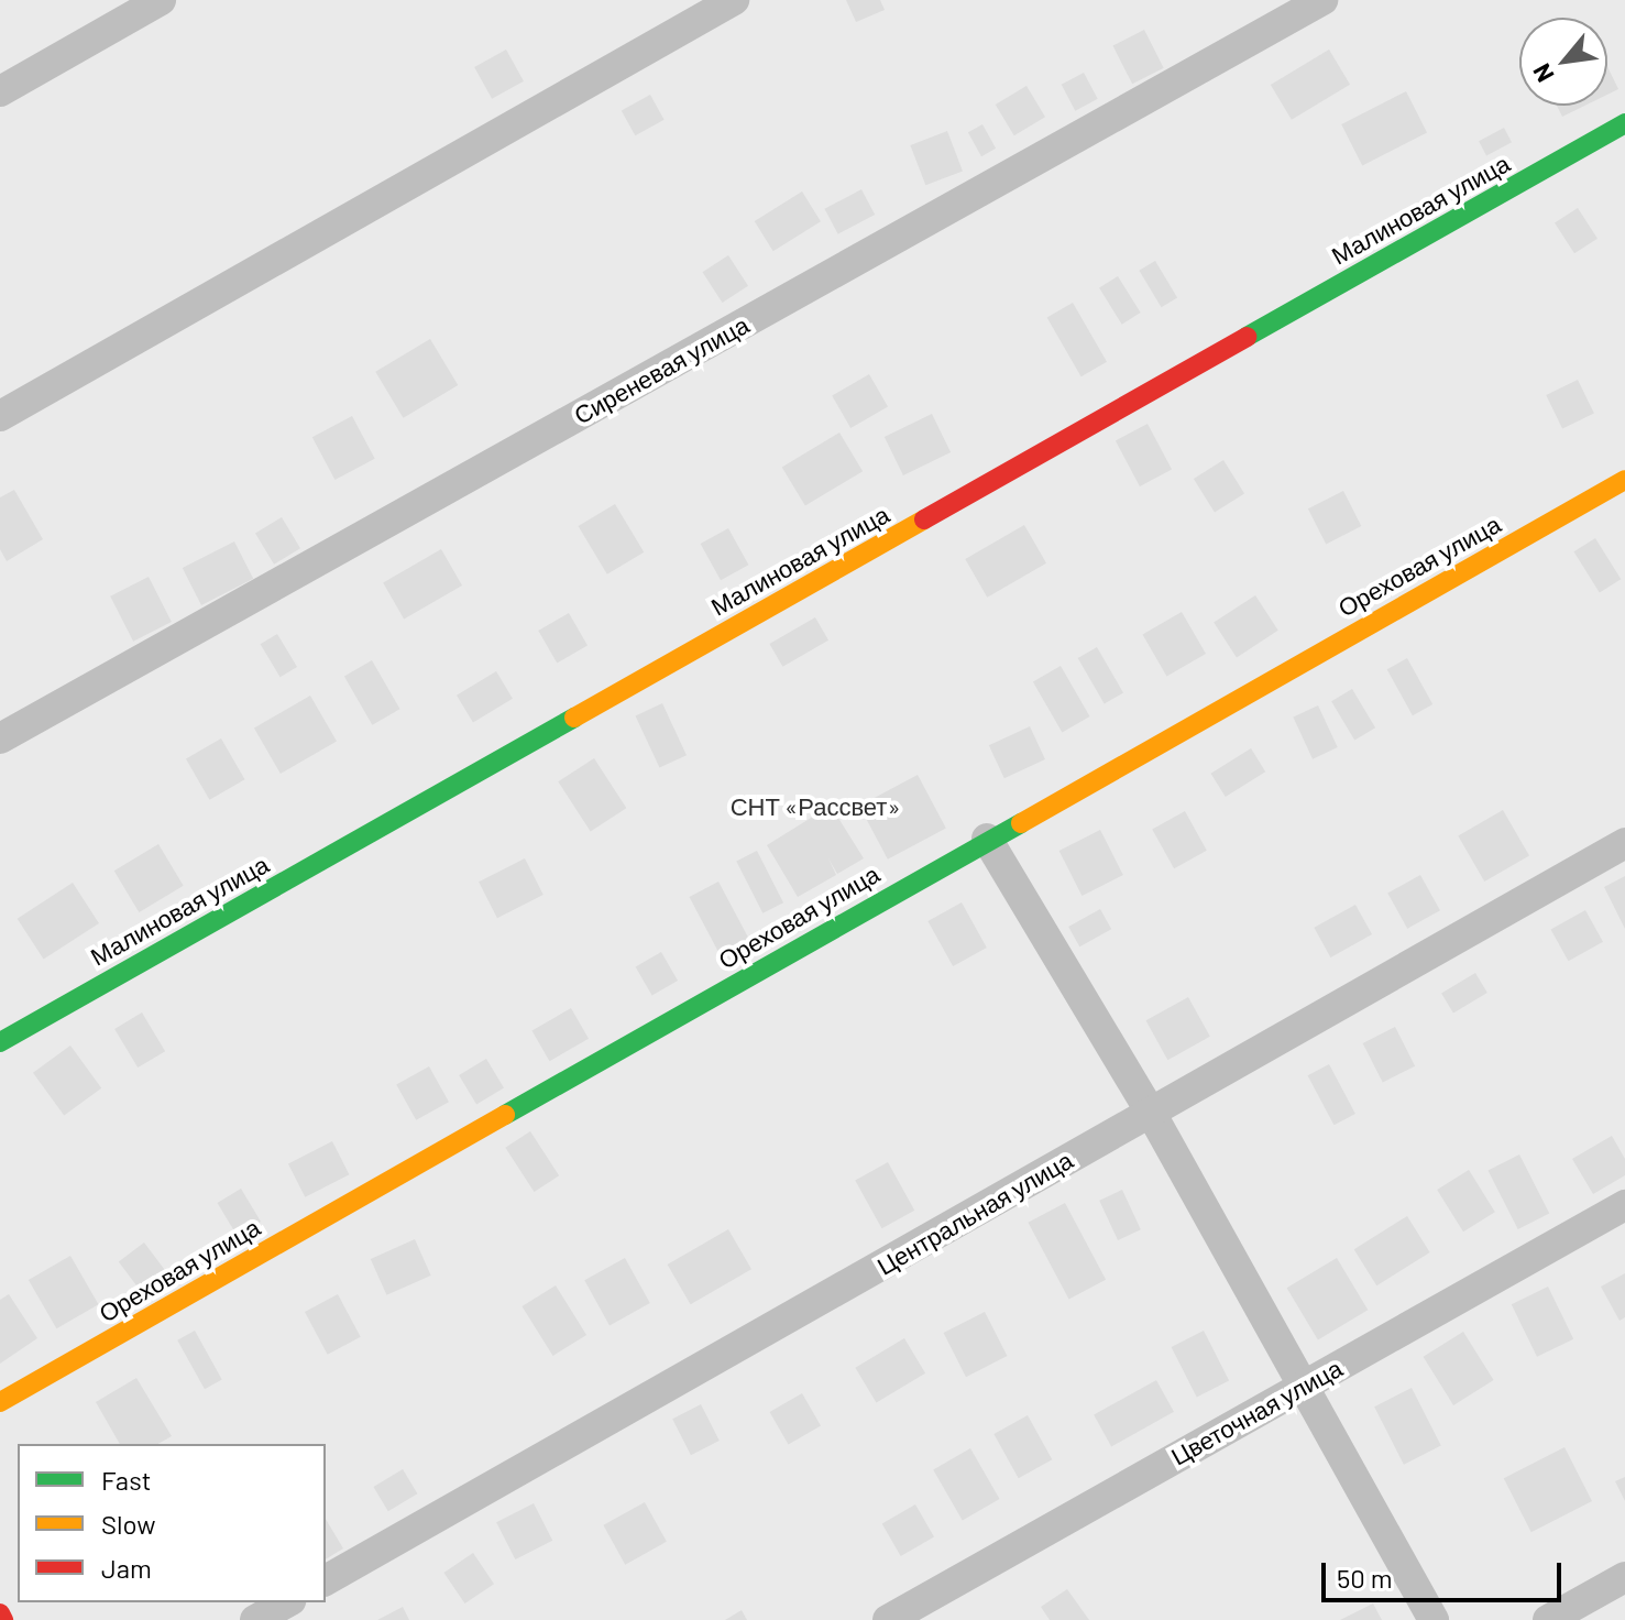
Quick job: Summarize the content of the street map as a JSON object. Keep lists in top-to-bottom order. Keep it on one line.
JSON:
{"streets":{"street":["Малиновая улица","Сиреневая улица","Ореховая улица","Центральная улица","Цветочная улица"]},"parks":["СНТ «Рассвет»"],"legend":["Fast","Slow","Jam"],"scale_bar":"50 m","north":"bottom left"}
